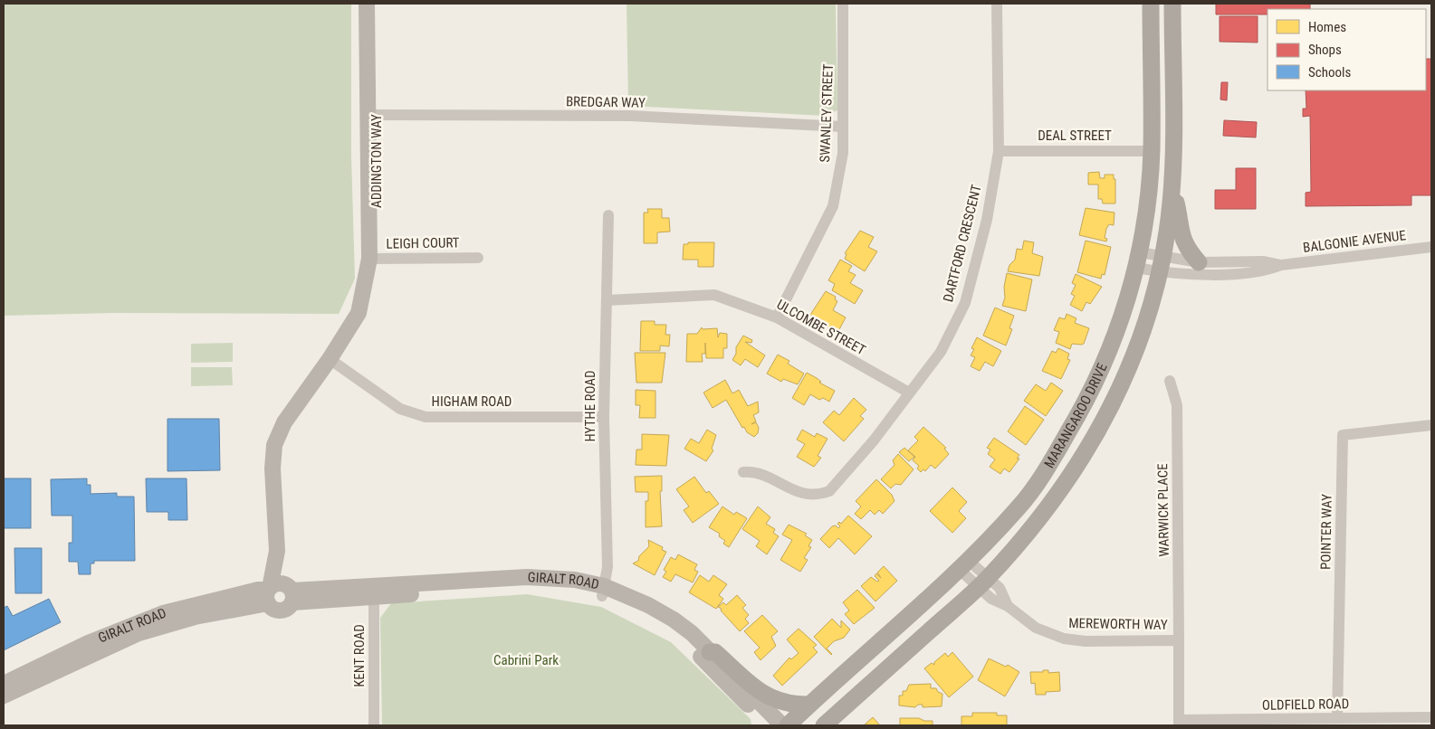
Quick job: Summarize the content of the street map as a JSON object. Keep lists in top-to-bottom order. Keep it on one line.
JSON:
{"streets":{"main road":["MARANGAROO DRIVE"],"street":["BREDGAR WAY","SWANLEY STREET","DEAL STREET","ADDINGTON WAY","BALGONIE AVENUE","LEIGH COURT","DARTFORD CRESCENT","ULCOMBE STREET","HIGHAM ROAD","HYTHE ROAD","WARWICK PLACE","POINTER WAY","GIRALT ROAD","MEREWORTH WAY","KENT ROAD","OLDFIELD ROAD"]},"crossings":[["BREDGAR WAY","SWANLEY STREET"],["BREDGAR WAY","ADDINGTON WAY"],["SWANLEY STREET","ULCOMBE STREET"],["DEAL STREET","DARTFORD CRESCENT"],["DEAL STREET","MARANGAROO DRIVE"],["ADDINGTON WAY","LEIGH COURT"],["ADDINGTON WAY","HIGHAM ROAD"],["ADDINGTON WAY","GIRALT ROAD"],["BALGONIE AVENUE","MARANGAROO DRIVE"],["DARTFORD CRESCENT","ULCOMBE STREET"],["ULCOMBE STREET","HYTHE ROAD"],["HIGHAM ROAD","HYTHE ROAD"],["HYTHE ROAD","GIRALT ROAD"],["MARANGAROO DRIVE","MEREWORTH WAY"],["WARWICK PLACE","MEREWORTH WAY"],["POINTER WAY","OLDFIELD ROAD"],["GIRALT ROAD","KENT ROAD"],["MEREWORTH WAY","OLDFIELD ROAD"]],"parks":["Cabrini Park"],"legend":["Homes","Shops","Schools"]}
